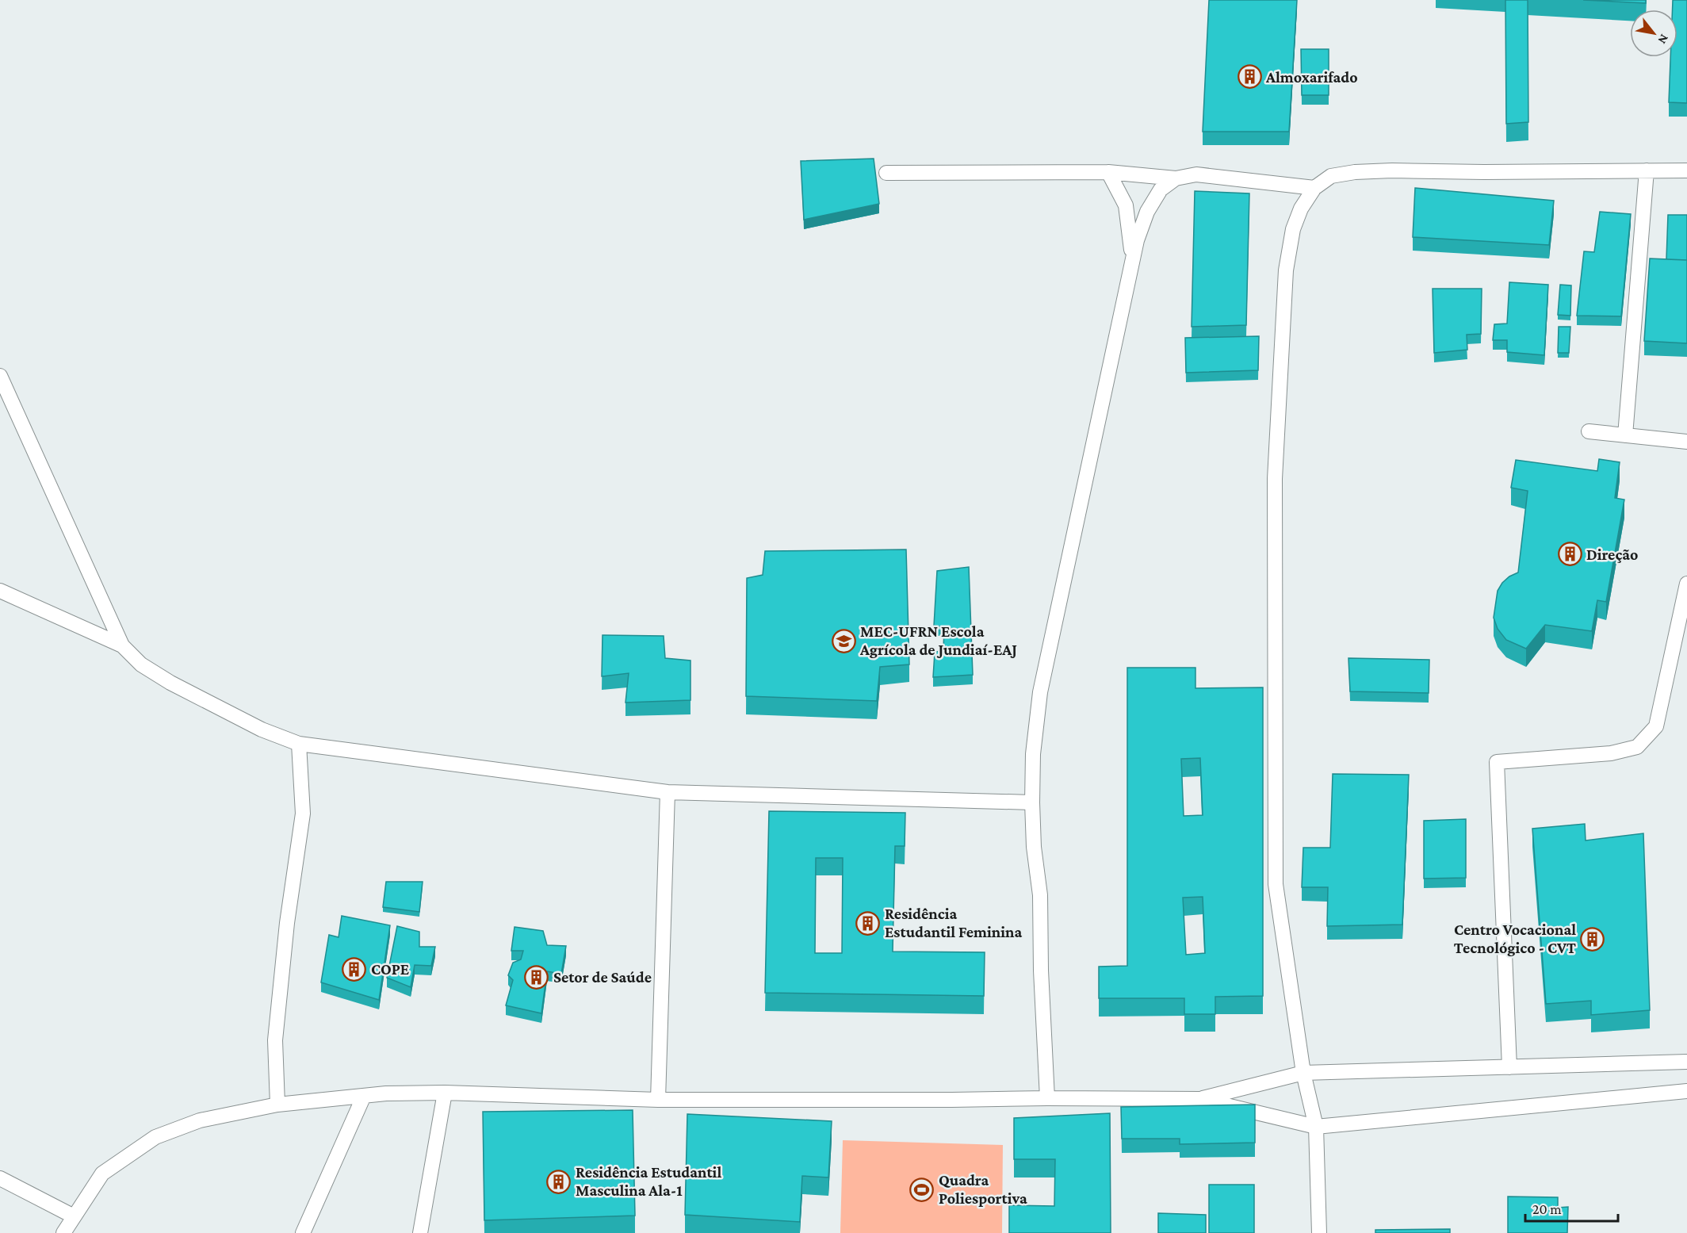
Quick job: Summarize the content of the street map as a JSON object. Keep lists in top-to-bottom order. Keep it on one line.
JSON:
{"places":{"building":["Almoxarifado","Direção","Residência Estudantil Feminina","Centro Vocacional Tecnológico - CVT","COPE","Setor de Saúde","Residência Estudantil Masculina Ala-1"],"school or university":["MEC-UFRN Escola Agrícola de Jundiaí-EAJ"],"sports":["Quadra Poliesportiva"]},"scale_bar":"20 m","north":"bottom right"}
